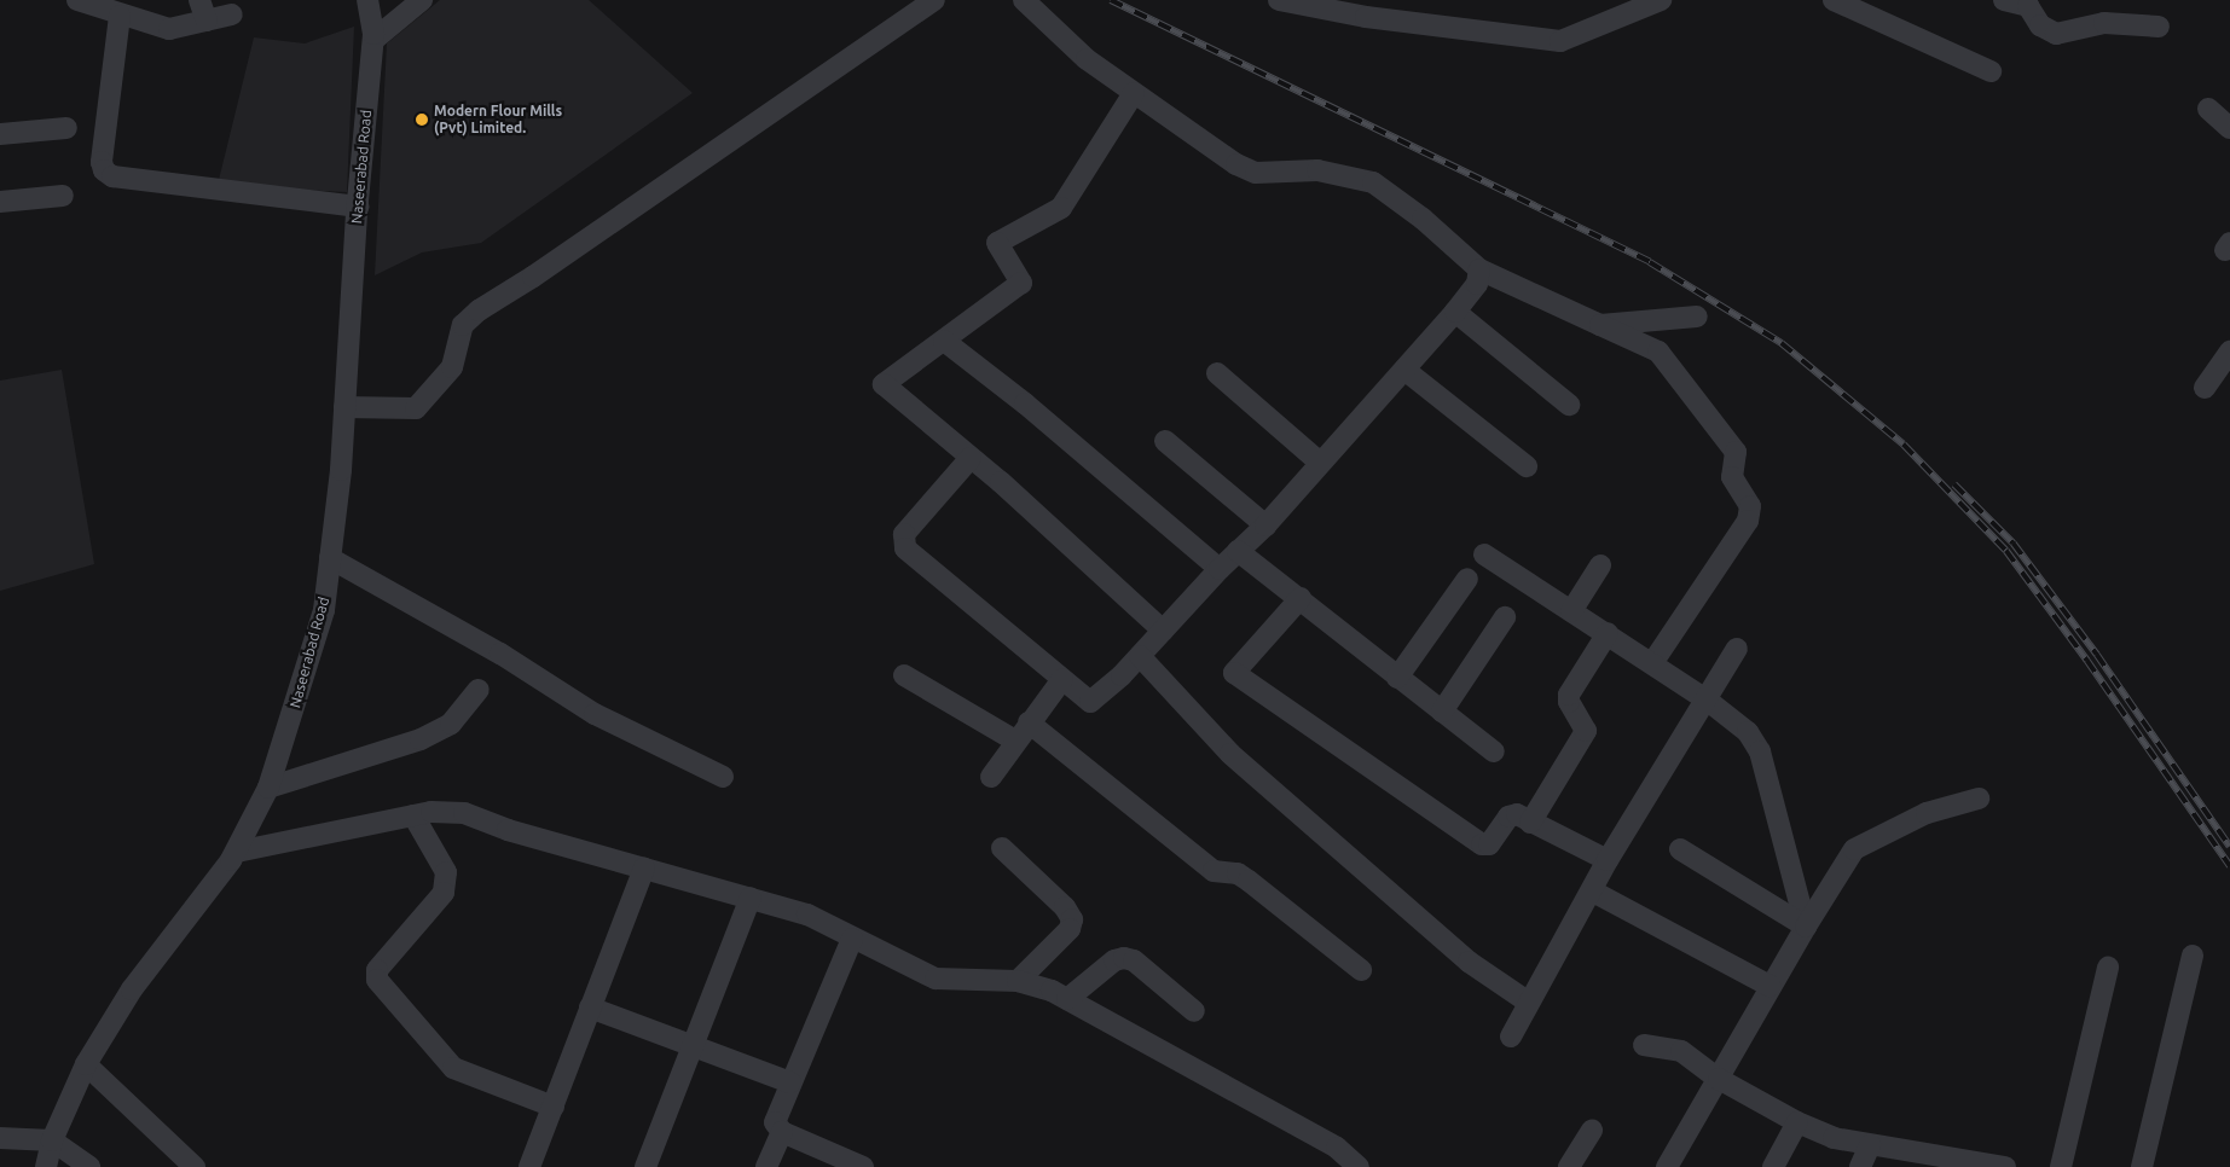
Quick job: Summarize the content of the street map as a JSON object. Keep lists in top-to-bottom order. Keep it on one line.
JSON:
{"streets":{"street":["Naseerabad Road"]},"places":["Modern Flour Mills (Pvt) Limited."]}
